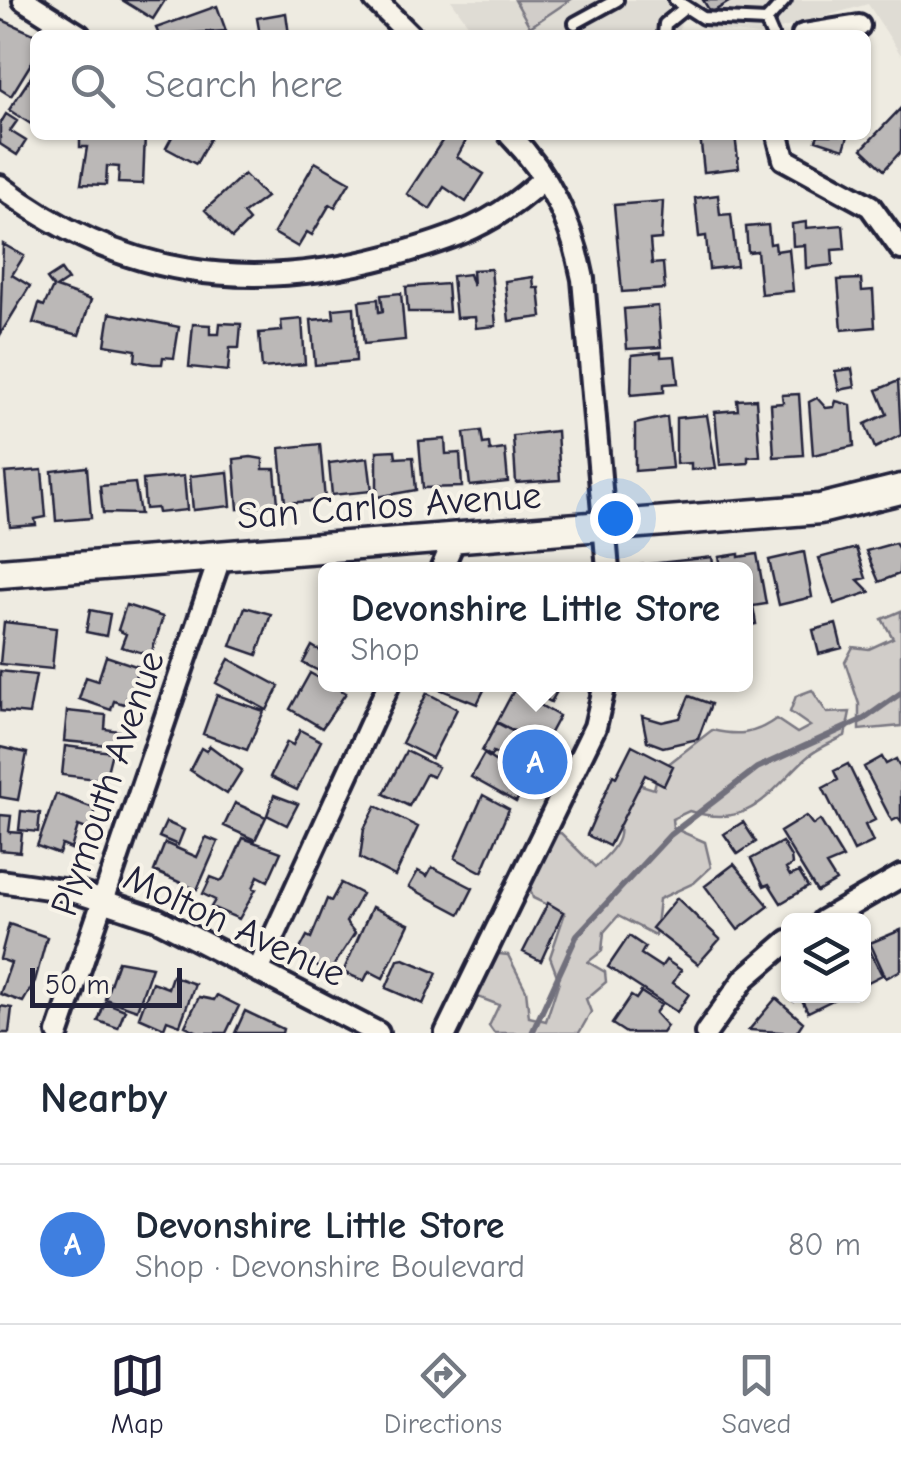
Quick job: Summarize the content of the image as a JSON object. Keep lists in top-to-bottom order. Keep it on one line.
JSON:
{"streets":{"main road":["San Carlos Avenue"],"street":["Plymouth Avenue","Molton Avenue"]},"crossings":[["San Carlos Avenue","Plymouth Avenue"],["Plymouth Avenue","Molton Avenue"]],"scale_bar":"50 m","page":{"search":"Search here","popup":["Devonshire Little Store","Shop"],"pins":"A","scale":"50 m","heading":"Nearby","list":[{"mark":"A","name":"Devonshire Little Store","note":"Shop · Devonshire Boulevard","value":"80 m"}],"nav":["Map","Directions","Saved"]}}
